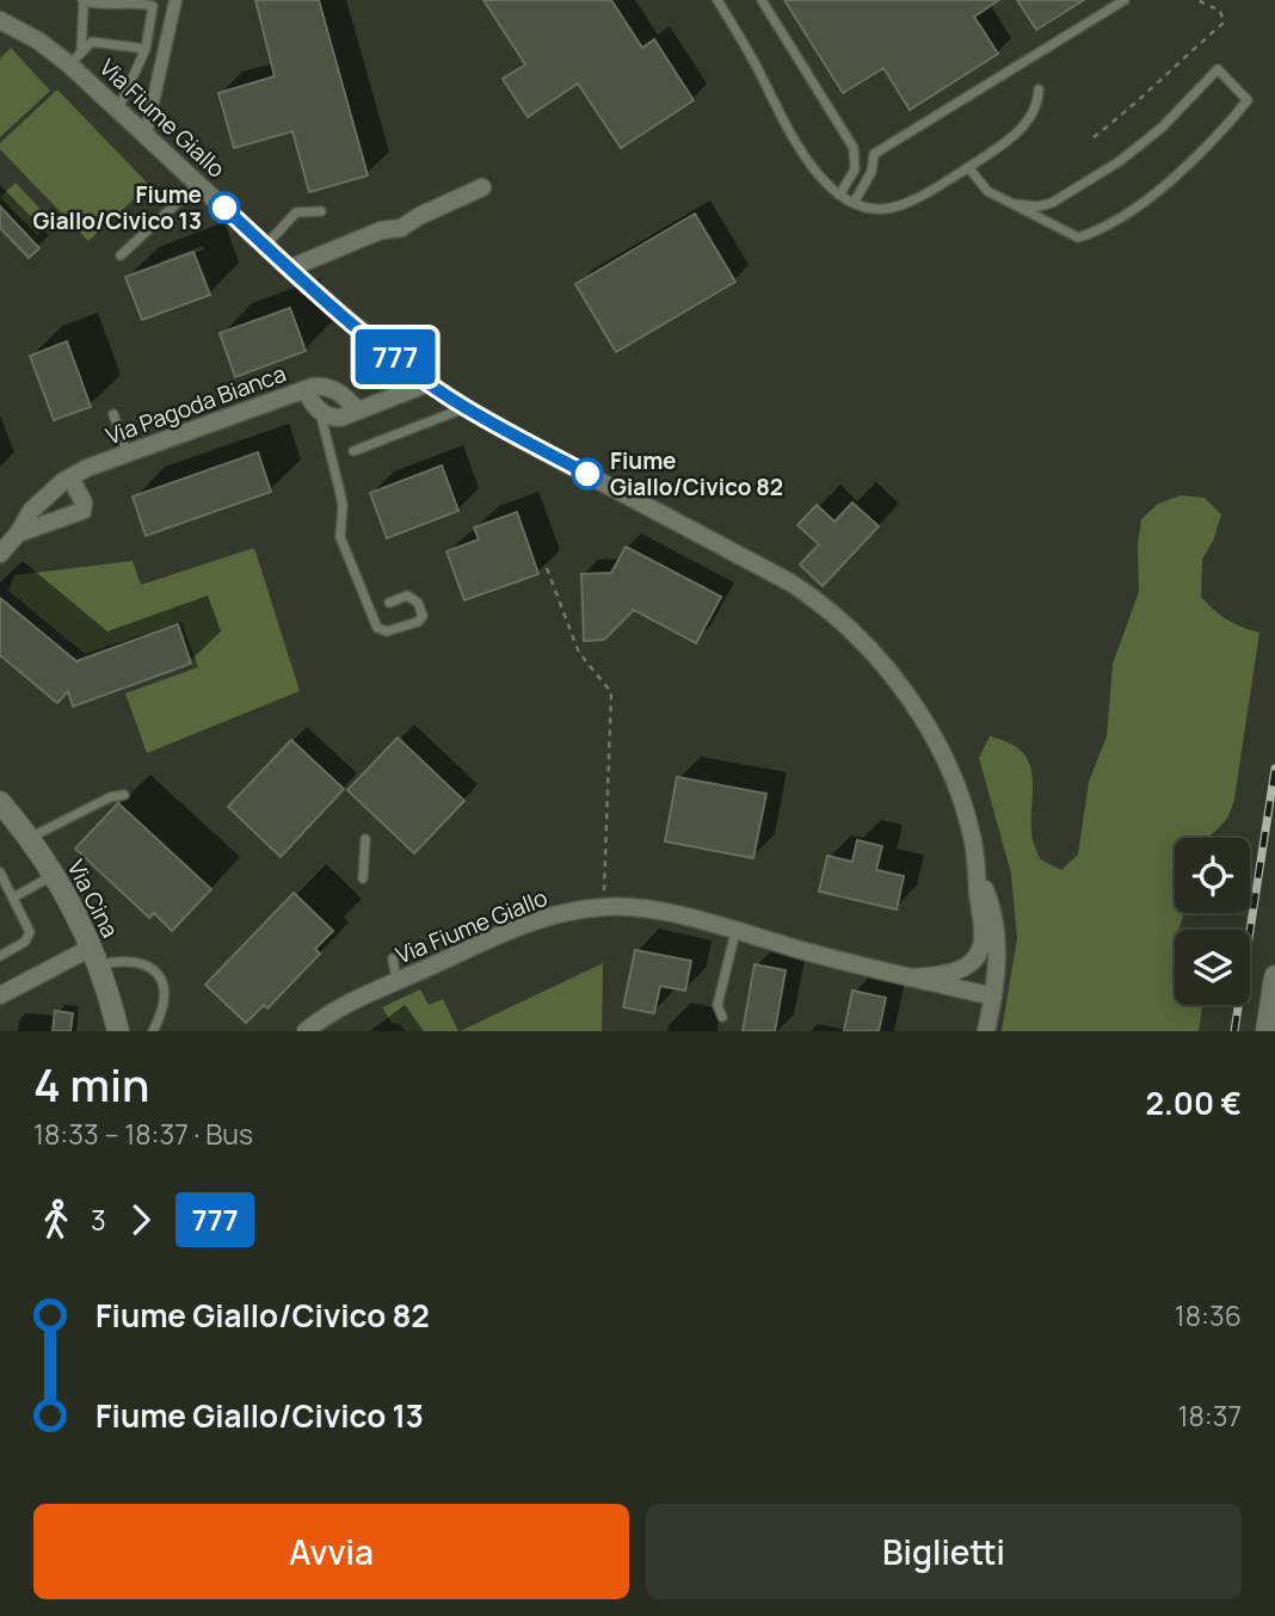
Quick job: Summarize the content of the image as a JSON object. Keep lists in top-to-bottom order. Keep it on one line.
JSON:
{"streets":{"street":["Via Fiume Giallo","Via Pagoda Bianca","Via Cina"]},"places":["Fiume Giallo/Civico 13","Fiume Giallo/Civico 82"],"lines":["bus line 777"],"page":{"on_map":"777","heading":["4 min","18:33 – 18:37 · Bus","2.00 €"],"legs":["3","777"],"list":[{"name":"Fiume Giallo/Civico 82","value":"18:36"},{"name":"Fiume Giallo/Civico 13","value":"18:37"}],"buttons":["Avvia","Biglietti"]}}
